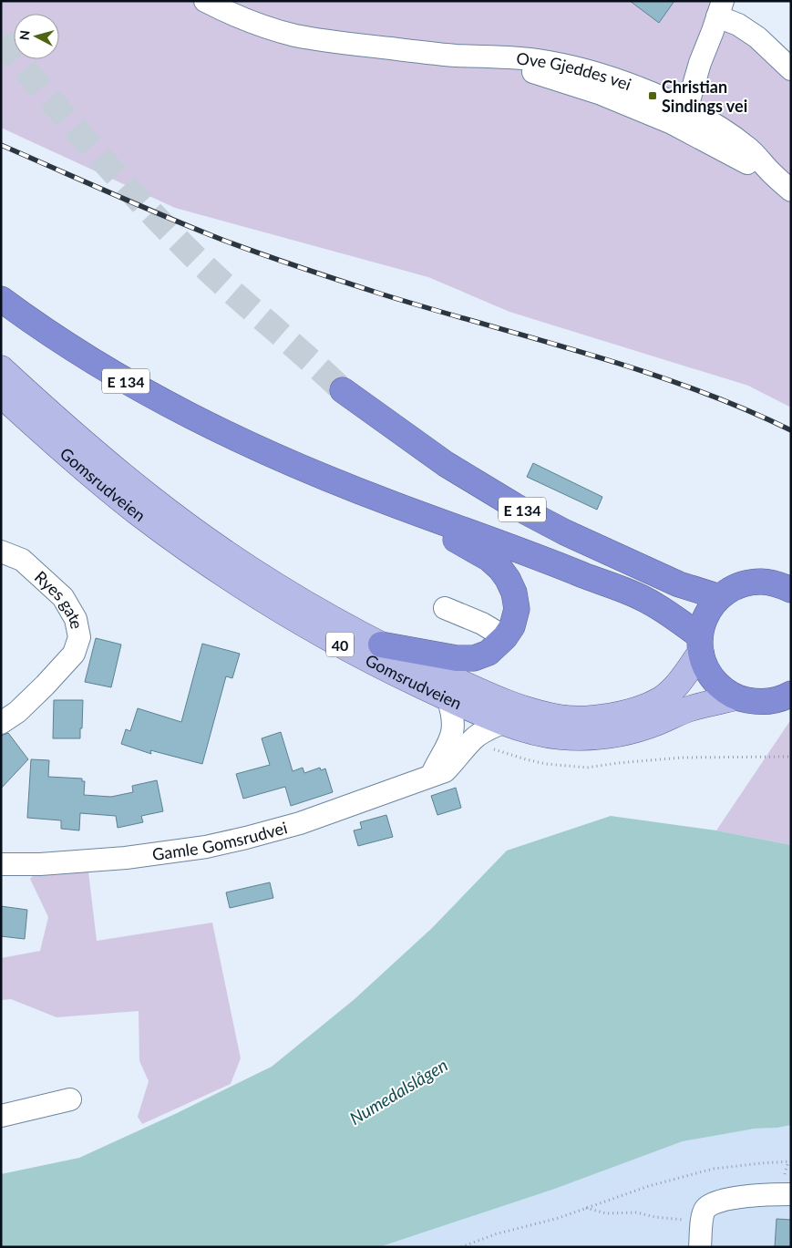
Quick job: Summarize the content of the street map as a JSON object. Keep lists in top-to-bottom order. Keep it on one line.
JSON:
{"streets":{"highway":["E 134"],"main road":["Gomsrudveien","40"],"street":["Ove Gjeddes vei","Ryes gate","Gamle Gomsrudvei"]},"crossings":[["E 134","Gomsrudveien"],["Gomsrudveien","Gamle Gomsrudvei"]],"water":["Numedalslågen"],"places":{"transit":["Christian Sindings vei"]},"north":"left"}
